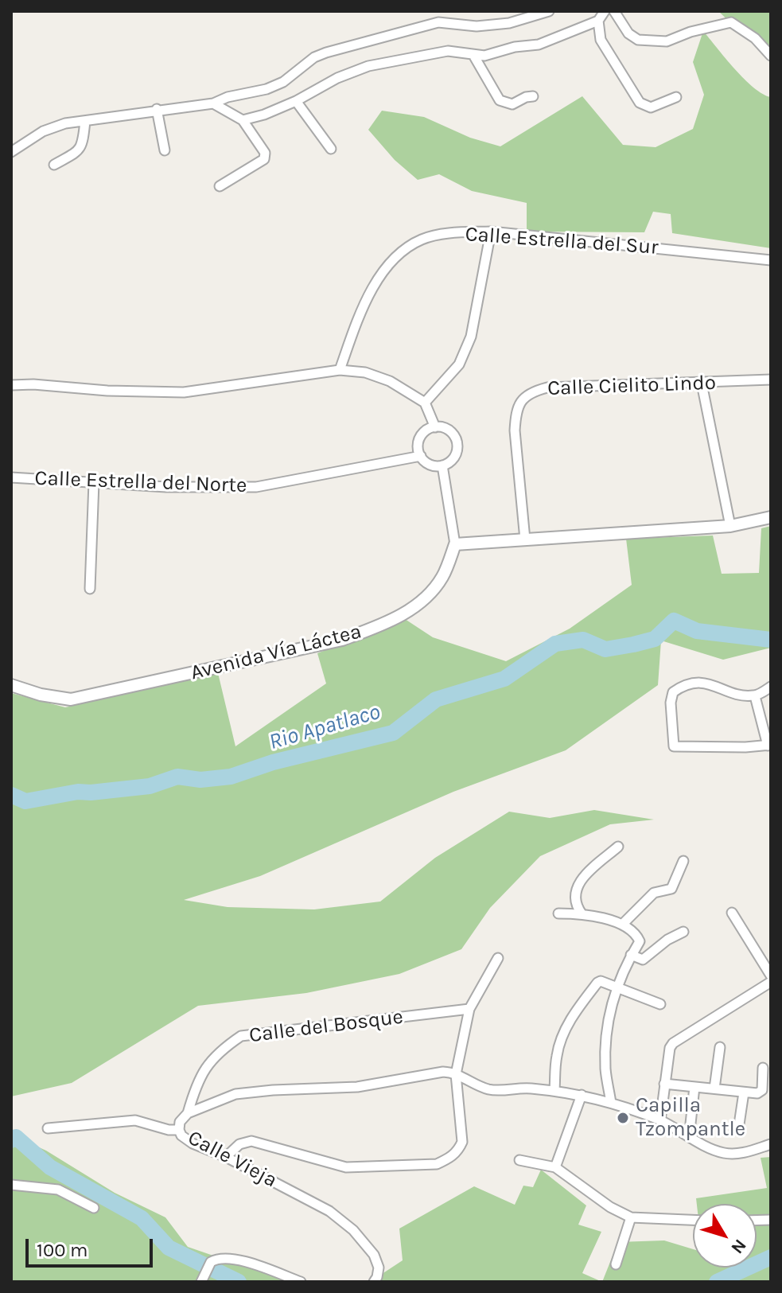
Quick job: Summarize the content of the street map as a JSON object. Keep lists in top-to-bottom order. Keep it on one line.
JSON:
{"streets":{"street":["Calle Estrella del Sur","Calle Cielito Lindo","Calle Estrella del Norte","Avenida Vía Láctea","Calle del Bosque","Calle Vieja"]},"crossings":[["Calle del Bosque","Calle Vieja"]],"water":["Rio Apatlaco"],"places":["Capilla Tzompantle"],"scale_bar":"100 m","north":"bottom right"}
